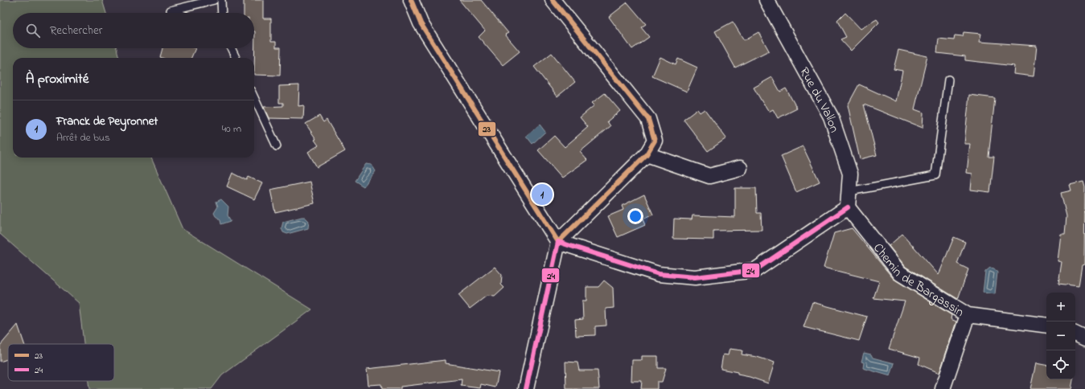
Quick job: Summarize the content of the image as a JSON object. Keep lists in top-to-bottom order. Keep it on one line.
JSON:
{"streets":{"street":["Rue du Vallon","Chemin de Bargassin"]},"crossings":[["Rue du Vallon","Chemin de Bargassin"]],"lines":["transit line 23","transit line 24"],"legend":["23","24"],"page":{"search":"Rechercher","heading":"À proximité","list":[{"mark":"1","name":"Franck de Peyronnet","note":"Arrêt de bus","value":"40 m"}],"pins":"1","map_buttons":["+","−"]}}
